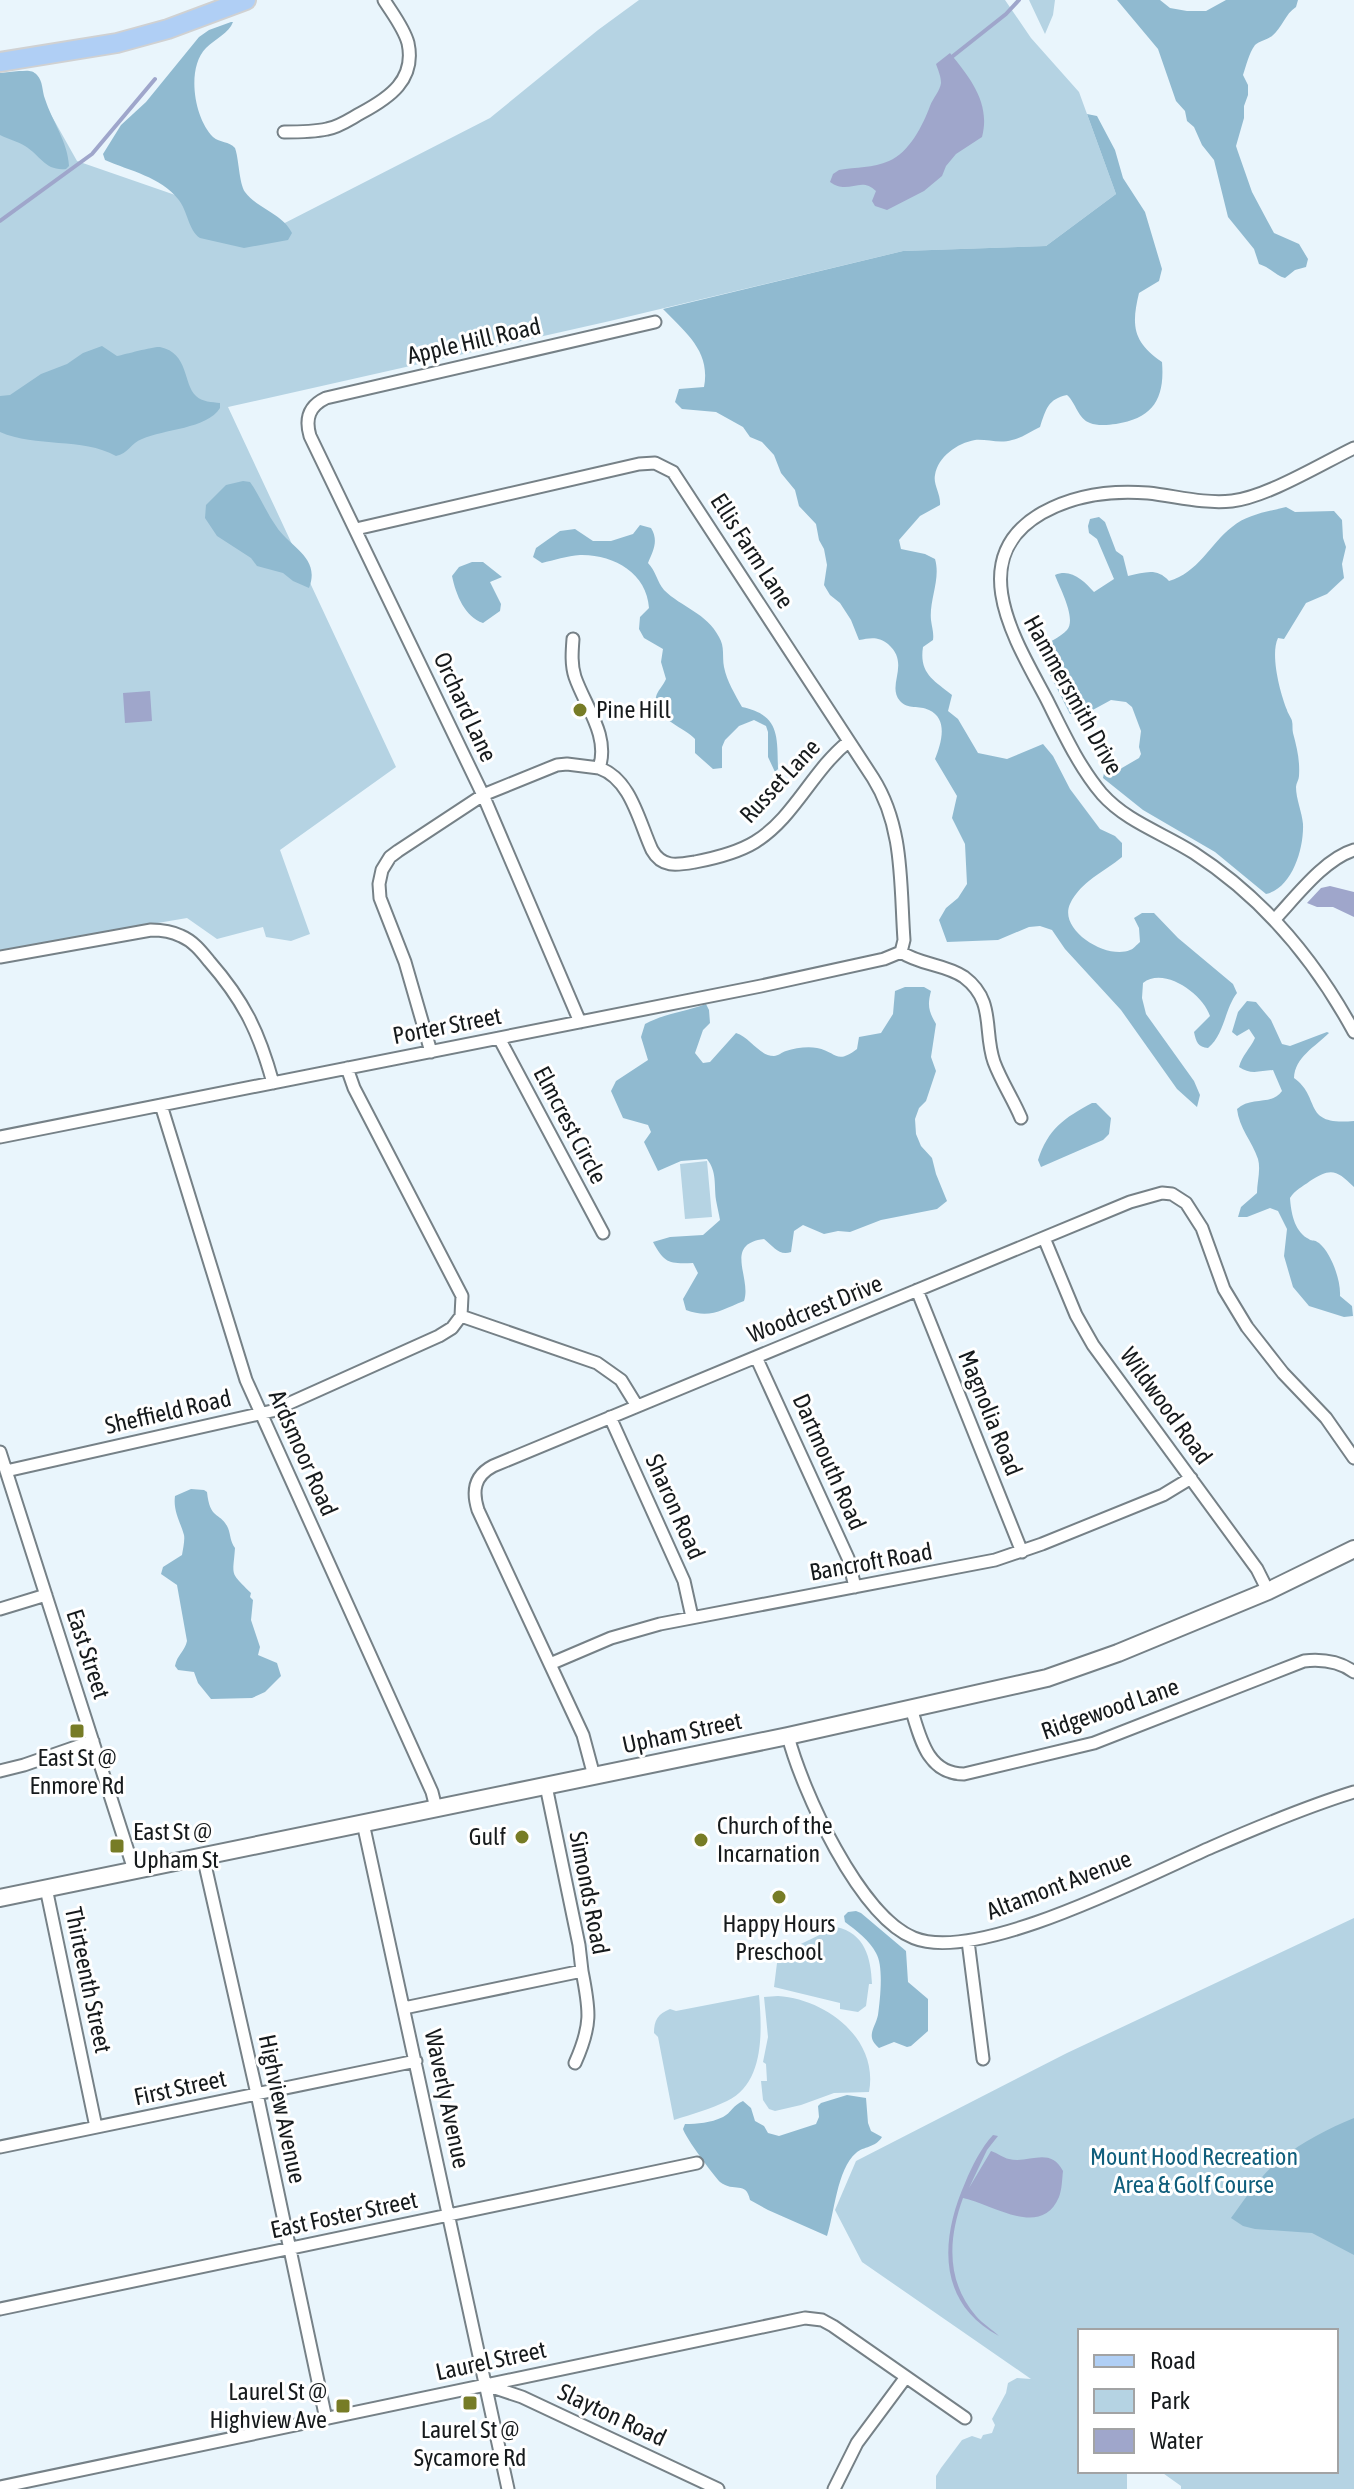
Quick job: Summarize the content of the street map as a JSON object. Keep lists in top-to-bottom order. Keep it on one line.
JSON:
{"streets":{"main road":["Upham Street"],"street":["Apple Hill Road","Ellis Farm Lane","Hammersmith Drive","Orchard Lane","Russet Lane","Porter Street","Elmcrest Circle","Woodcrest Drive","Wildwood Road","Sheffield Road","Magnolia Road","Ardsmoor Road","Dartmouth Road","Sharon Road","Bancroft Road","East Street","Ridgewood Lane","Altamont Avenue","Simonds Road","Thirteenth Street","First Street","Waverly Avenue","Highview Avenue","East Foster Street","Laurel Street","Slayton Road"]},"crossings":[["Apple Hill Road","Orchard Lane"],["Ellis Farm Lane","Orchard Lane"],["Ellis Farm Lane","Russet Lane"],["Ellis Farm Lane","Porter Street"],["Orchard Lane","Porter Street"],["Porter Street","Elmcrest Circle"],["Porter Street","Ardsmoor Road"],["Woodcrest Drive","Wildwood Road"],["Woodcrest Drive","Magnolia Road"],["Woodcrest Drive","Dartmouth Road"],["Woodcrest Drive","Sharon Road"],["Woodcrest Drive","Bancroft Road"],["Woodcrest Drive","Upham Street"],["Wildwood Road","Bancroft Road"],["Wildwood Road","Upham Street"],["Sheffield Road","Ardsmoor Road"],["Sheffield Road","East Street"],["Magnolia Road","Bancroft Road"],["Ardsmoor Road","Upham Street"],["Dartmouth Road","Bancroft Road"],["Sharon Road","Bancroft Road"],["East Street","Upham Street"],["Ridgewood Lane","Upham Street"],["Upham Street","Altamont Avenue"],["Upham Street","Simonds Road"],["Upham Street","Thirteenth Street"],["Upham Street","Waverly Avenue"],["Upham Street","Highview Avenue"],["Simonds Road","Waverly Avenue"],["Thirteenth Street","First Street"],["First Street","Waverly Avenue"],["First Street","Highview Avenue"],["Waverly Avenue","East Foster Street"],["Waverly Avenue","Laurel Street"],["Waverly Avenue","Slayton Road"],["Highview Avenue","East Foster Street"],["Highview Avenue","Laurel Street"],["Laurel Street","Slayton Road"]],"parks":["Mount Hood Recreation Area & Golf Course"],"places":{"other":["Pine Hill","Gulf","Church of the Incarnation","Happy Hours Preschool"],"transit":["East St @ Enmore Rd","East St @ Upham St","Laurel St @ Sycamore Rd","Laurel St @ Highview Ave"]},"legend":["Road","Park","Water"]}
